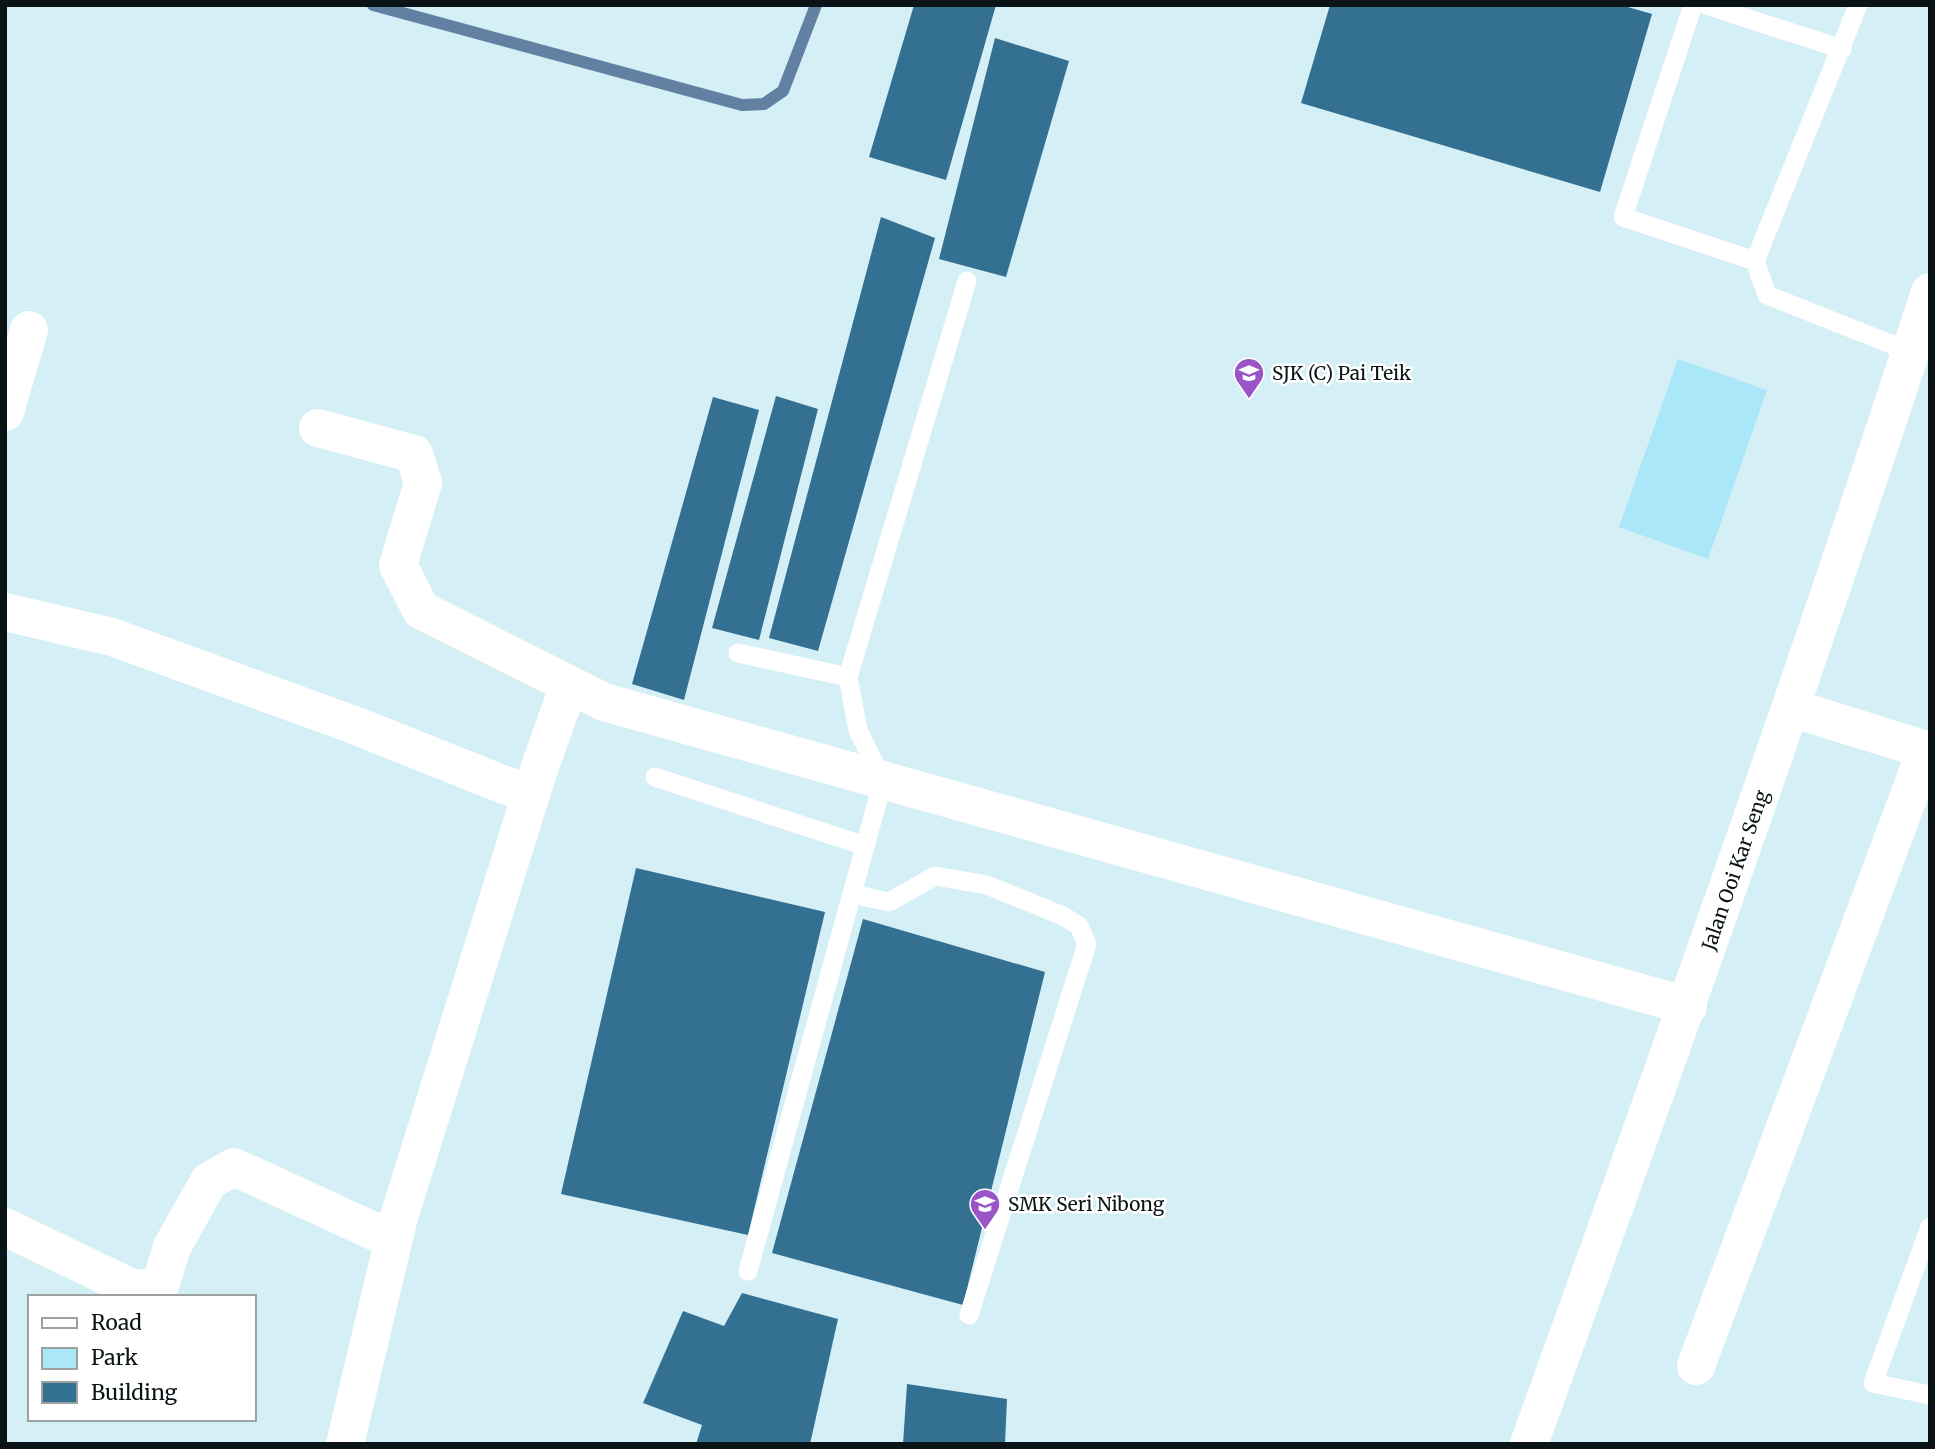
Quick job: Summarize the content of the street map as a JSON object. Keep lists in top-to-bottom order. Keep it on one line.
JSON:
{"streets":{"street":["Jalan Ooi Kar Seng"]},"places":{"school or university":["SJK (C) Pai Teik","SMK Seri Nibong"]},"legend":["Road","Park","Building"]}
